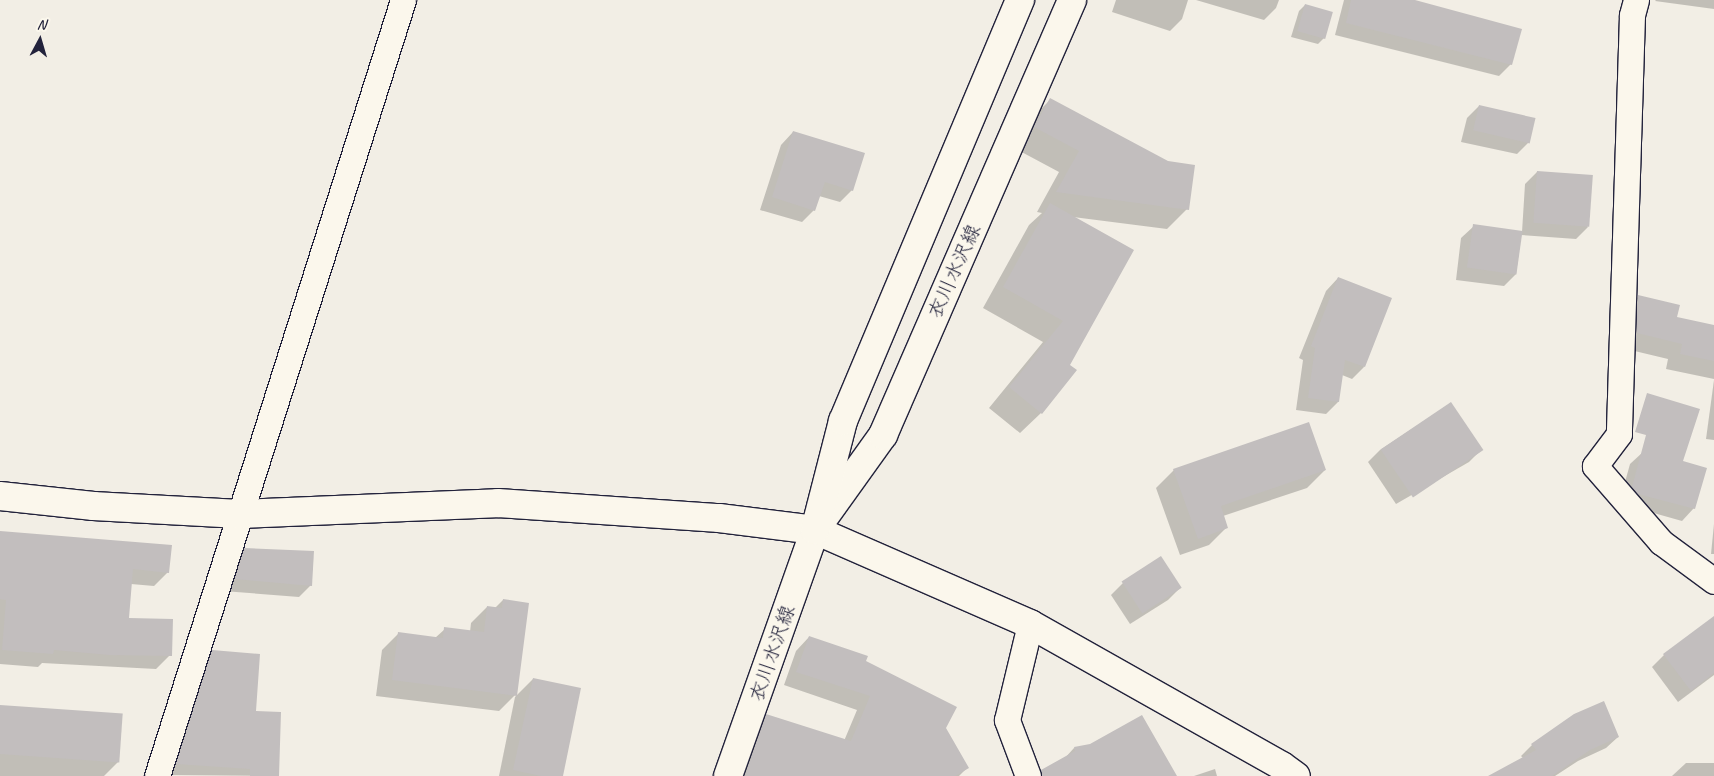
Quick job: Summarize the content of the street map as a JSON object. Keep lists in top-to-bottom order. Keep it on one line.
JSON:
{"streets":{"main road":["衣川水沢線"]},"north":"top"}
